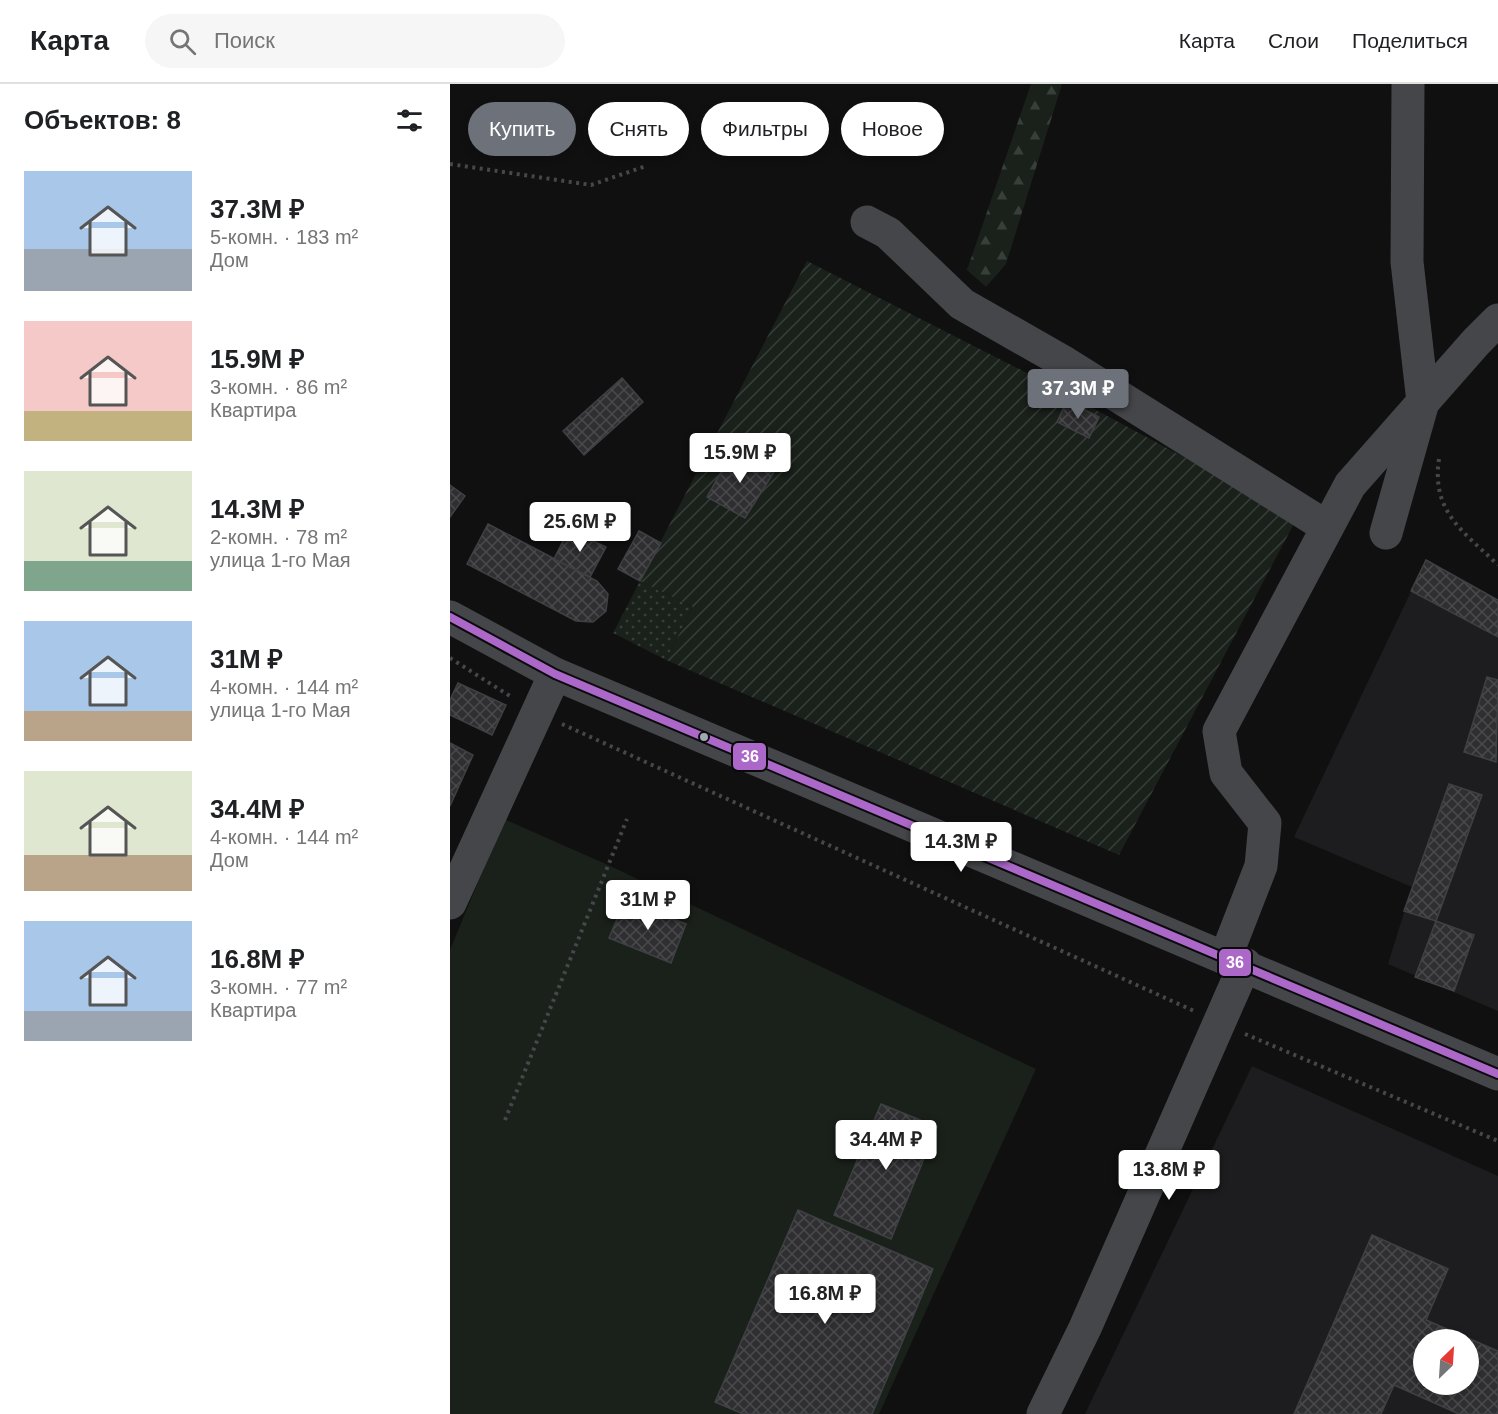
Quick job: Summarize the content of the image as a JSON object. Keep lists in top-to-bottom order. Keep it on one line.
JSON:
{"lines":["transit line 36"],"north":"top right","page":{"header":"Карта","search":"Поиск","nav":["Карта","Слои","Поделиться"],"heading":"Объектов: 8","chip":["Купить","Снять","Фильтры","Новое"],"list":[{"name":"37.3M ₽","note":"5-комн. · 183 m² · Дом"},{"name":"15.9M ₽","note":"3-комн. · 86 m² · Квартира"},{"name":"14.3M ₽","note":"2-комн. · 78 m² · улица 1-го Мая"},{"name":"31M ₽","note":"4-комн. · 144 m² · улица 1-го Мая"},{"name":"34.4M ₽","note":"4-комн. · 144 m² · Дом"},{"name":"16.8M ₽","note":"3-комн. · 77 m² · Квартира"}],"price":["37.3M ₽","15.9M ₽","25.6M ₽","14.3M ₽","31M ₽","34.4M ₽","13.8M ₽","16.8M ₽"]}}
